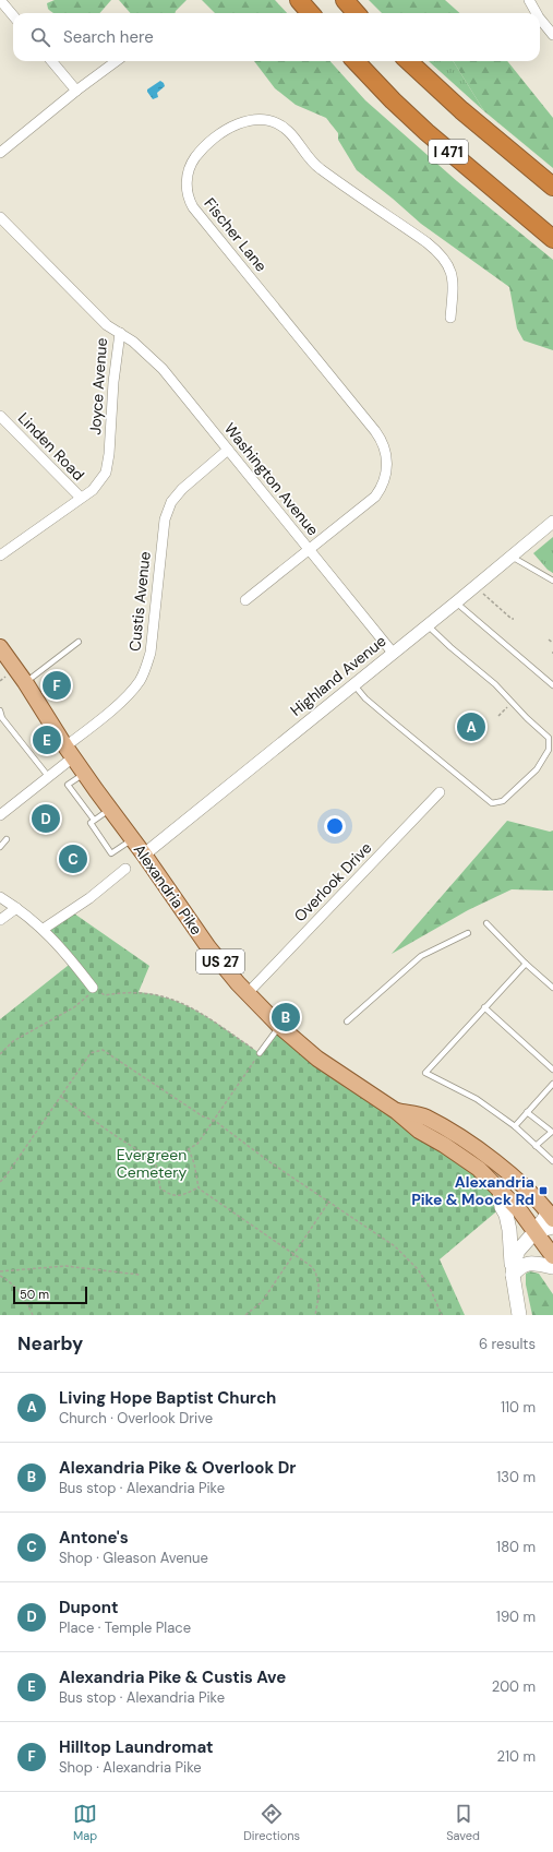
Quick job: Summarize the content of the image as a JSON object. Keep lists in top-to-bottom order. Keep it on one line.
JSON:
{"streets":{"highway":["I 471"],"main road":["Alexandria Pike","US 27"],"street":["Fischer Lane","Joyce Avenue","Linden Road","Washington Avenue","Custis Avenue","Highland Avenue","Overlook Drive"]},"crossings":[["Fischer Lane","Washington Avenue"],["Joyce Avenue","Linden Road"],["Joyce Avenue","Washington Avenue"],["Washington Avenue","Custis Avenue"],["Washington Avenue","Highland Avenue"],["Custis Avenue","Alexandria Pike"],["Highland Avenue","Alexandria Pike"],["Overlook Drive","Alexandria Pike"]],"parks":["Evergreen Cemetery"],"places":{"transit":["Alexandria Pike & Moock Rd"]},"scale_bar":"50 m","page":{"search":"Search here","pins":["F","A","E","D","C","B"],"scale":"50 m","heading":["Nearby","6 results"],"list":[{"mark":"A","name":"Living Hope Baptist Church","note":"Church · Overlook Drive","value":"110 m"},{"mark":"B","name":"Alexandria Pike & Overlook Dr","note":"Bus stop · Alexandria Pike","value":"130 m"},{"mark":"C","name":"Antone's","note":"Shop · Gleason Avenue","value":"180 m"},{"mark":"D","name":"Dupont","note":"Place · Temple Place","value":"190 m"},{"mark":"E","name":"Alexandria Pike & Custis Ave","note":"Bus stop · Alexandria Pike","value":"200 m"},{"mark":"F","name":"Hilltop Laundromat","note":"Shop · Alexandria Pike","value":"210 m"}],"nav":["Map","Directions","Saved"]}}
